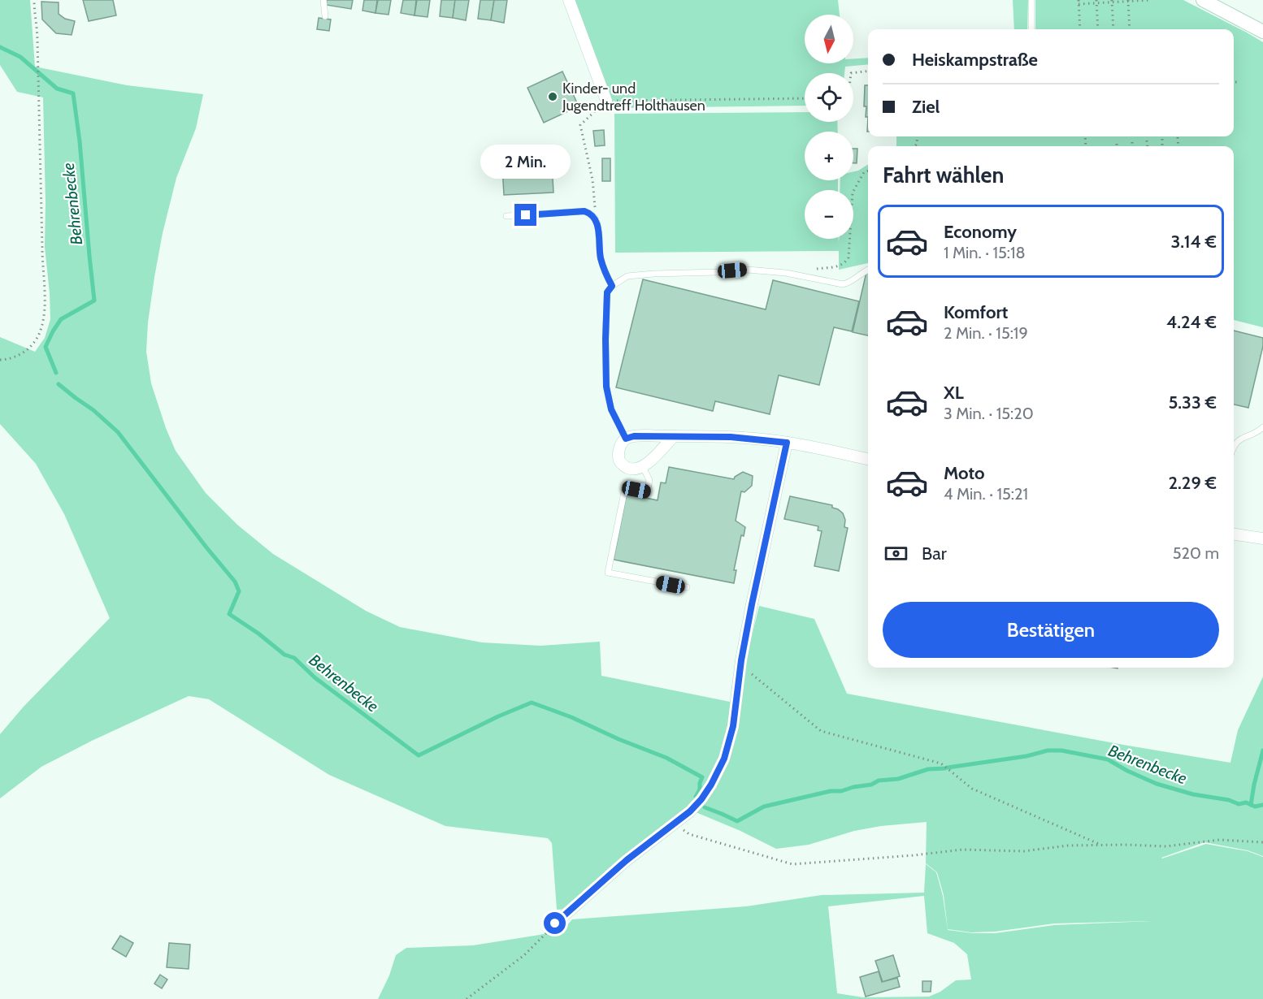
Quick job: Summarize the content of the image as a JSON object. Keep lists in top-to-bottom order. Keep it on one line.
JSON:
{"water":["Behrenbecke"],"places":["Kinder- und Jugendtreff Holthausen"],"north":"bottom","page":{"map_buttons":["+","−"],"banner":["Heiskampstraße","Ziel"],"bubble":"2 Min.","heading":"Fahrt wählen","list":[{"name":"Economy","note":"1 Min. · 15:18","value":"3.14 €"},{"name":"Komfort","note":"2 Min. · 15:19","value":"4.24 €"},{"name":"XL","note":"3 Min. · 15:20","value":"5.33 €"},{"name":"Moto","note":"4 Min. · 15:21","value":"2.29 €"}],"pay":["Bar","520 m"],"buttons":"Bestätigen"}}
